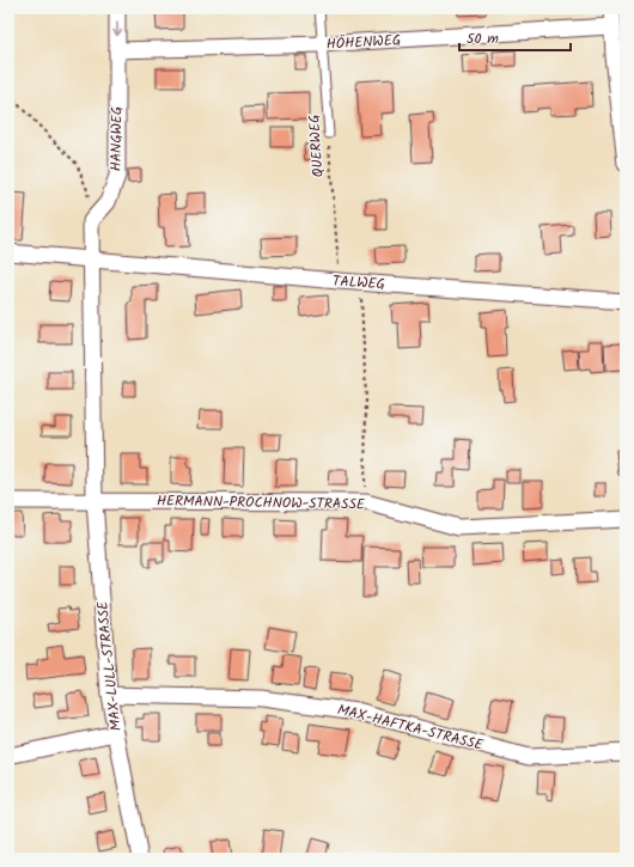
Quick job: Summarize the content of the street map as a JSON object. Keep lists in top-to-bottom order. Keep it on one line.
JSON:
{"streets":{"street":["HÖHENWEG","HANGWEG","TALWEG","HERMANN-PROCHNOW-STRASSE","MAX-LULL-STRASSE","MAX-HAFTKA-STRASSE"],"lane":["QUERWEG"]},"crossings":[["HÖHENWEG","HANGWEG"],["HÖHENWEG","QUERWEG"],["QUERWEG","TALWEG"],["TALWEG","MAX-LULL-STRASSE"],["HERMANN-PROCHNOW-STRASSE","MAX-LULL-STRASSE"],["MAX-LULL-STRASSE","MAX-HAFTKA-STRASSE"]],"scale_bar":"50 m"}
